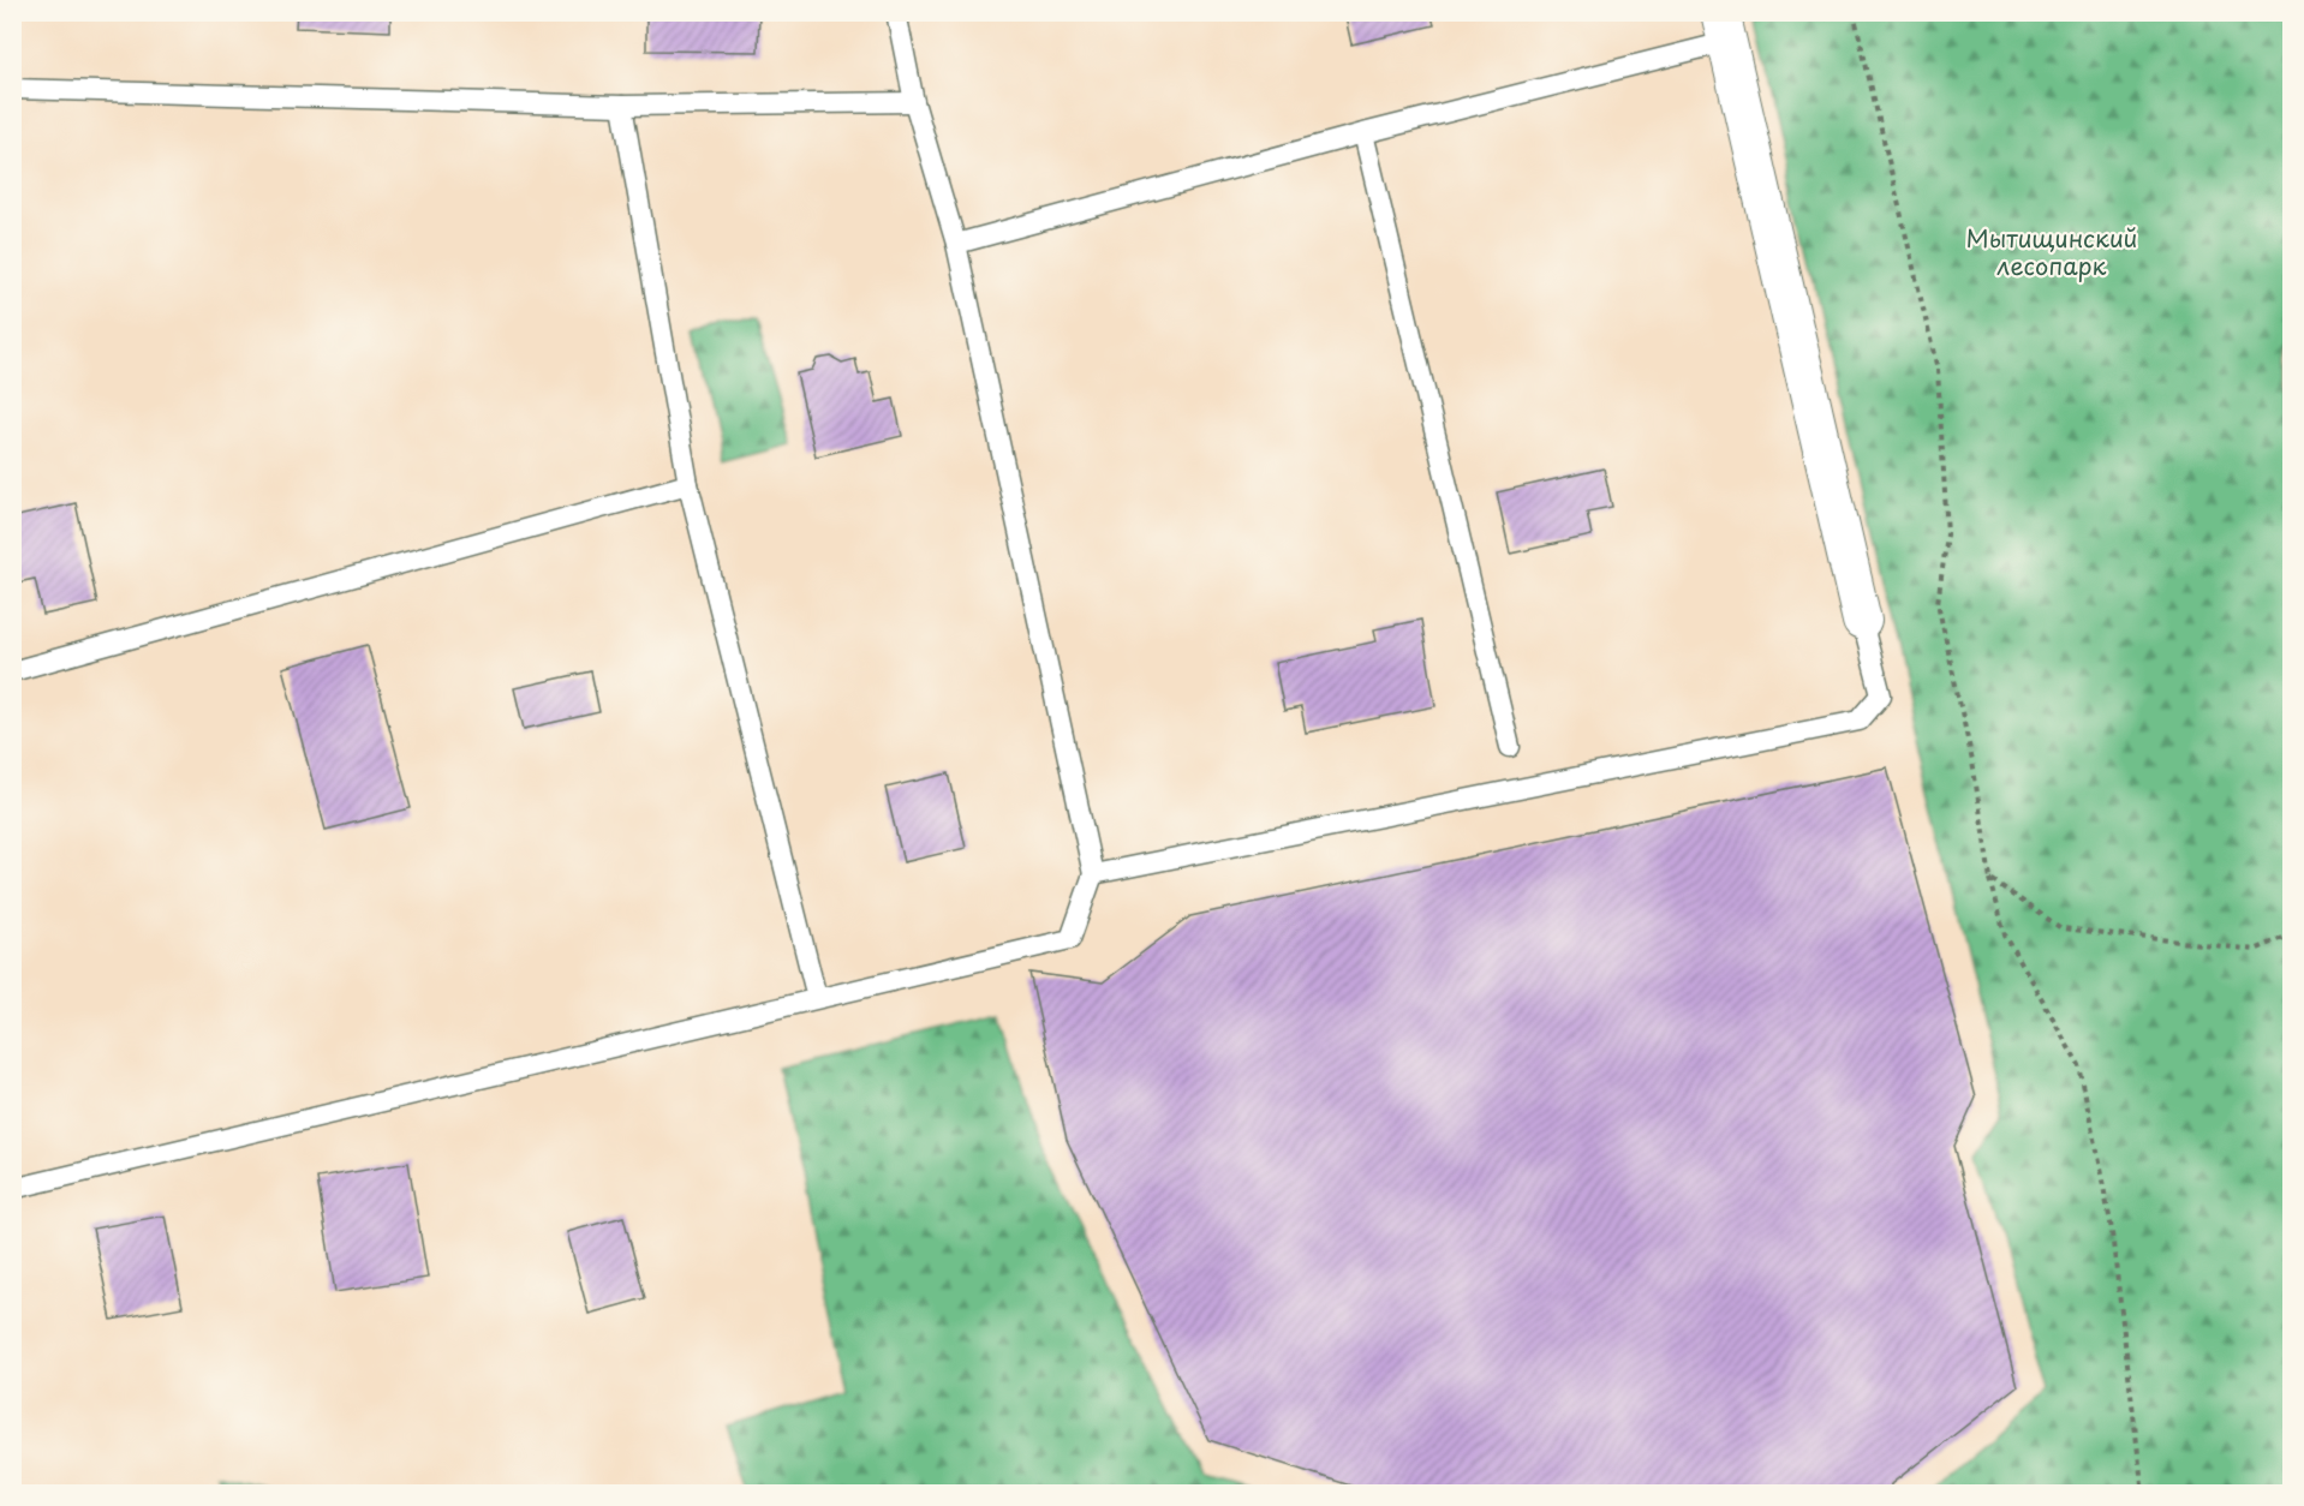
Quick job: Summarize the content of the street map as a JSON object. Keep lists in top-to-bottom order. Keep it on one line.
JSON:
{"parks":["Мытищинский лесопарк"]}
